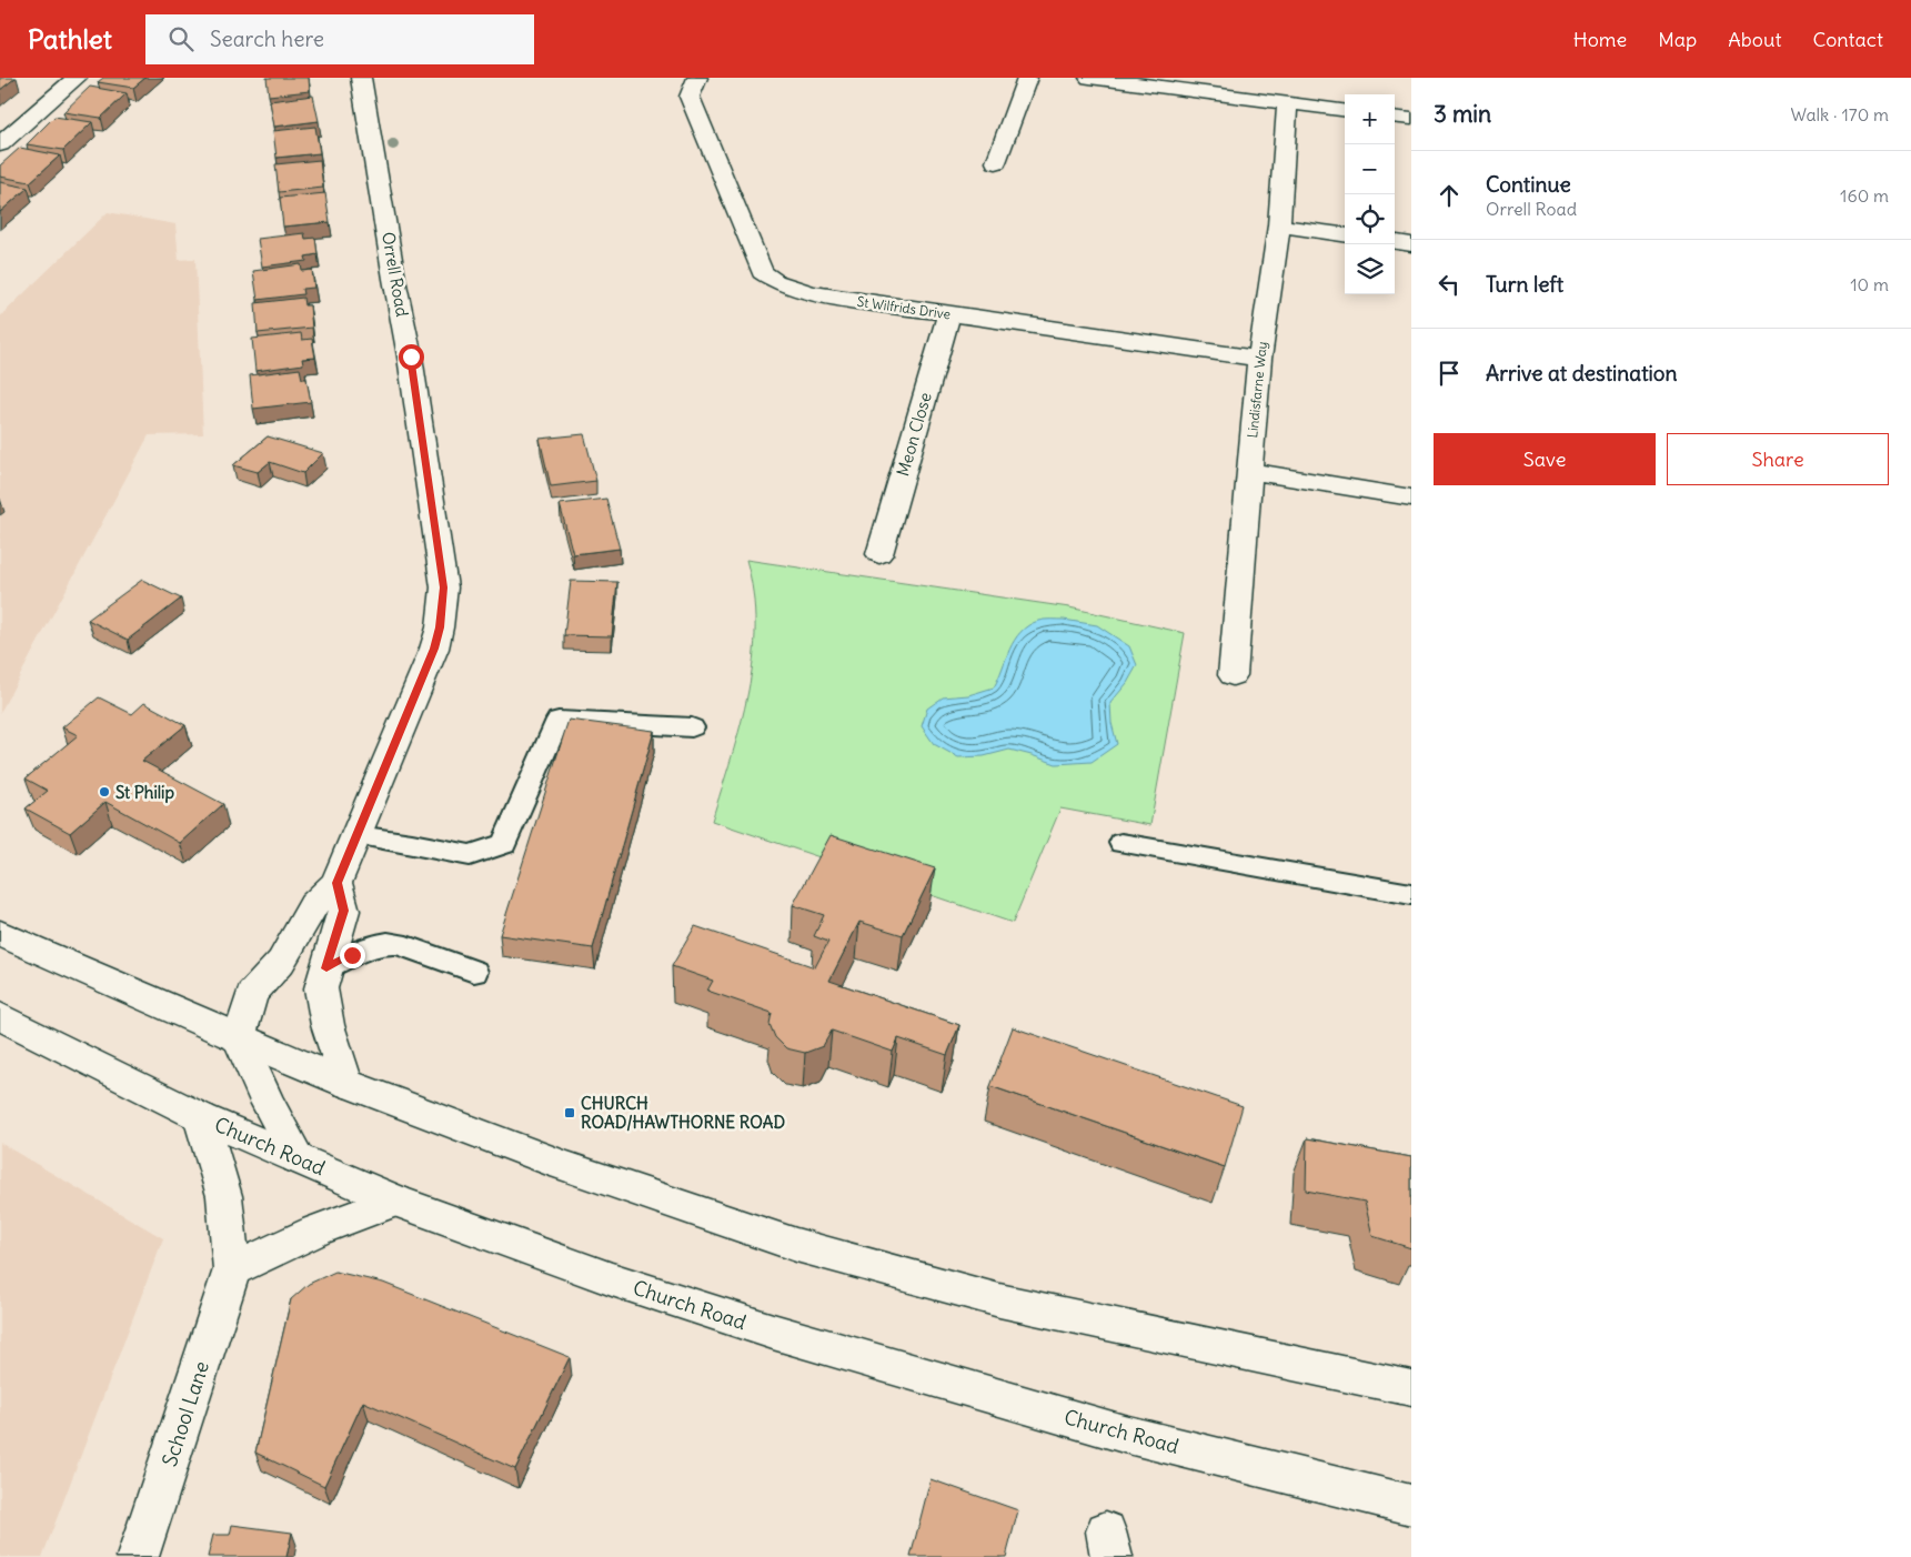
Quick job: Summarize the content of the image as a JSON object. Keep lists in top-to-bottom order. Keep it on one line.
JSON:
{"streets":{"main road":["Orrell Road","St Wilfrids Drive","Lindisfarne Way","Meon Close","Church Road","School Lane"]},"crossings":[["St Wilfrids Drive","Lindisfarne Way"],["St Wilfrids Drive","Meon Close"],["Church Road","School Lane"]],"places":{"other":["St Philip"],"transit":["CHURCH ROAD/HAWTHORNE ROAD"]},"page":{"header":"Pathlet","search":"Search here","nav":["Home","Map","About","Contact"],"heading":["3 min","Walk · 170 m"],"map_buttons":["+","−"],"list":[["Continue","Orrell Road","160 m"],["Turn left","10 m"],"Arrive at destination"],"buttons":["Save","Share"]}}
